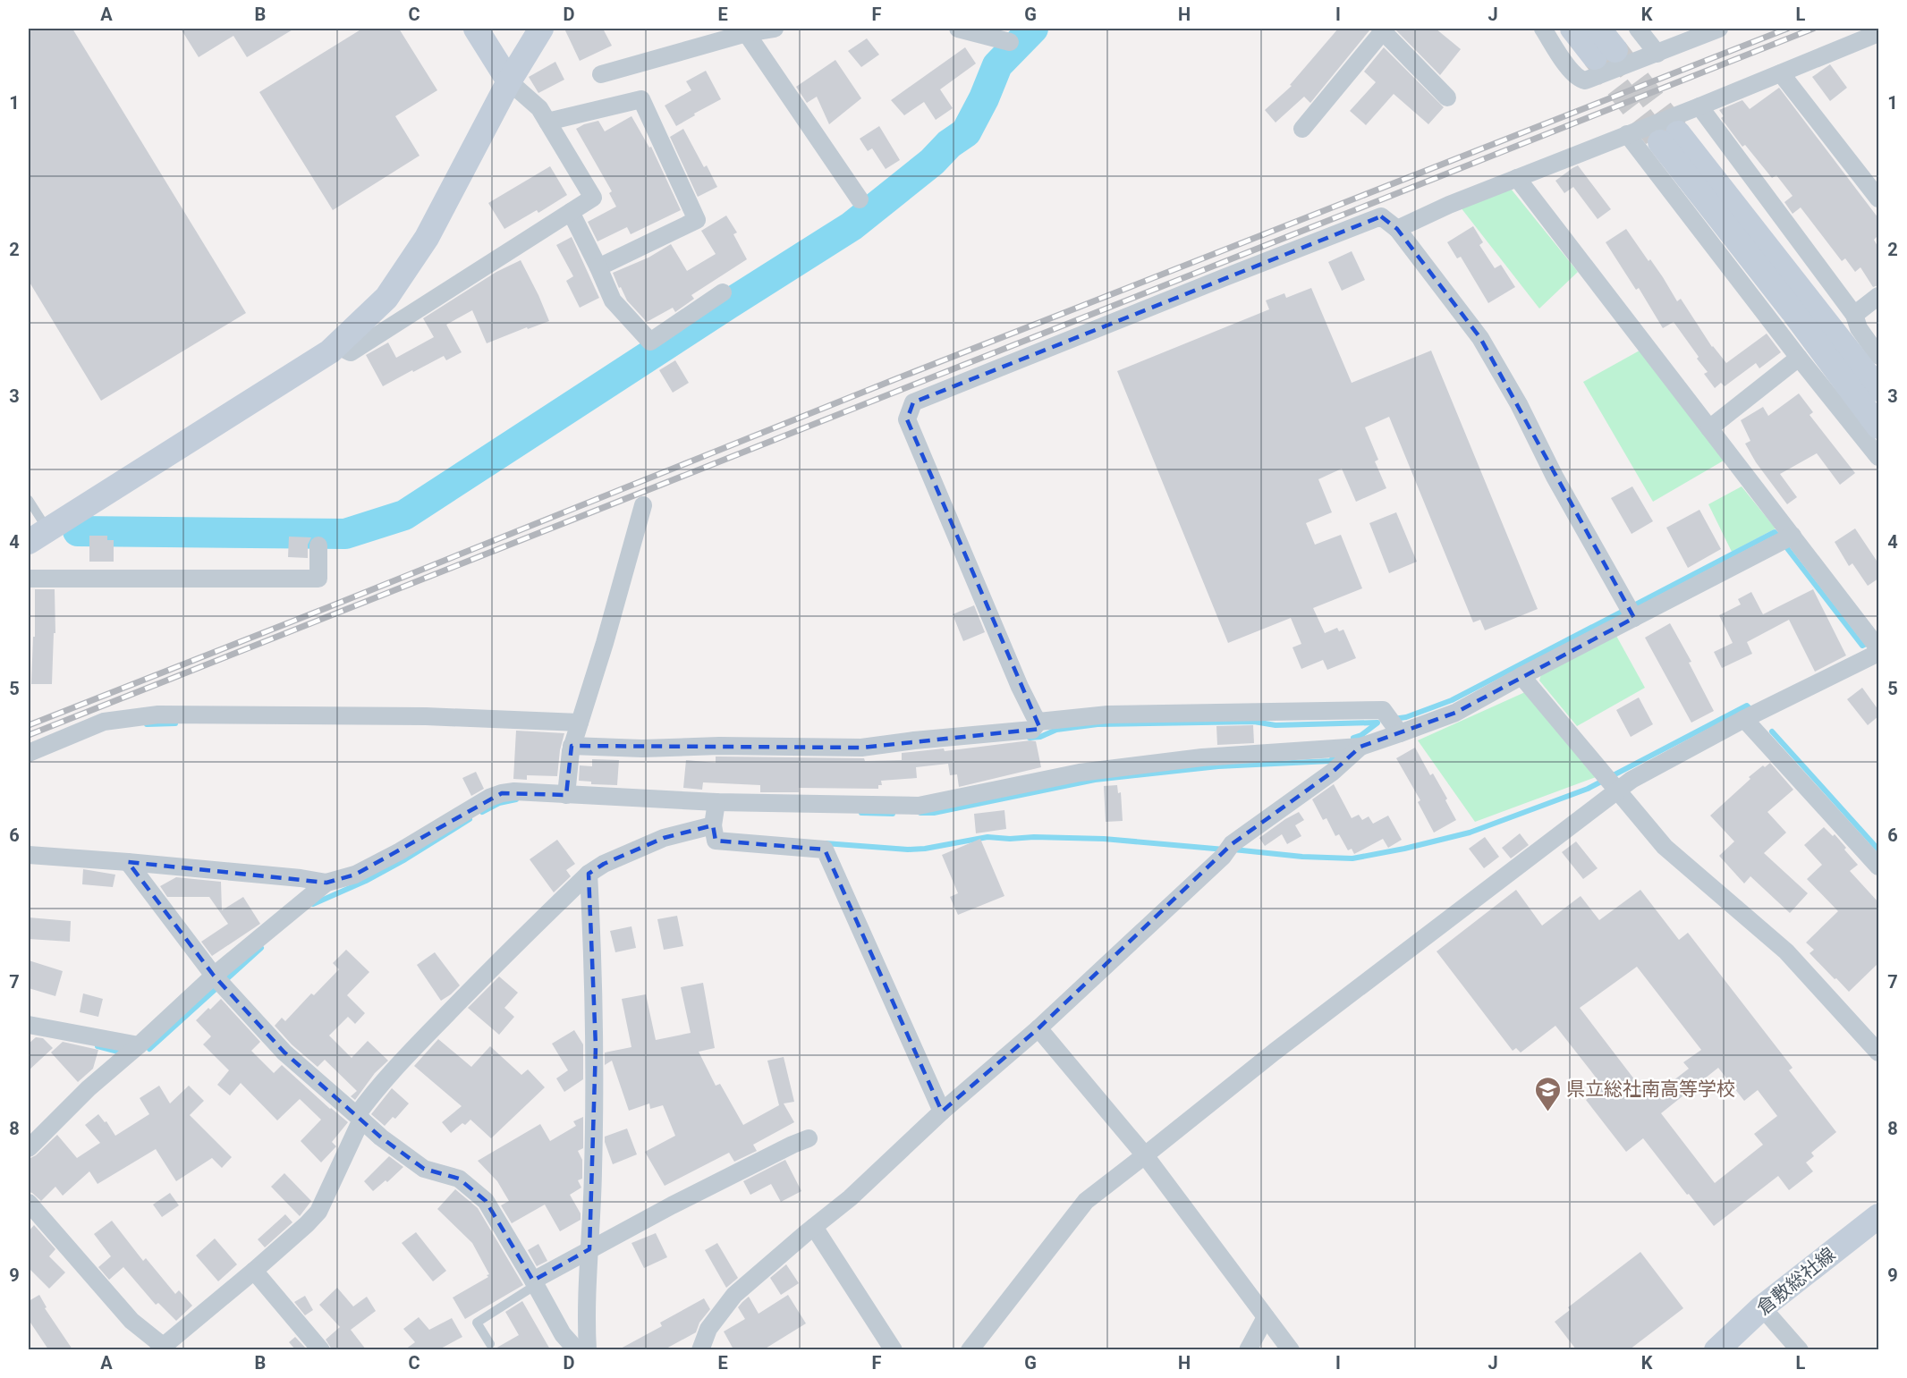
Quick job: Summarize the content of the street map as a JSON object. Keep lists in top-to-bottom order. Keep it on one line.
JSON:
{"streets":{"street":["倉敷総社線"]},"places":{"school or university":["県立総社南高等学校"]},"grid":{"columns":["A","B","C","D","E","F","G","H","I","J","K","L"],"rows":["1","2","3","4","5","6","7","8","9"]}}
